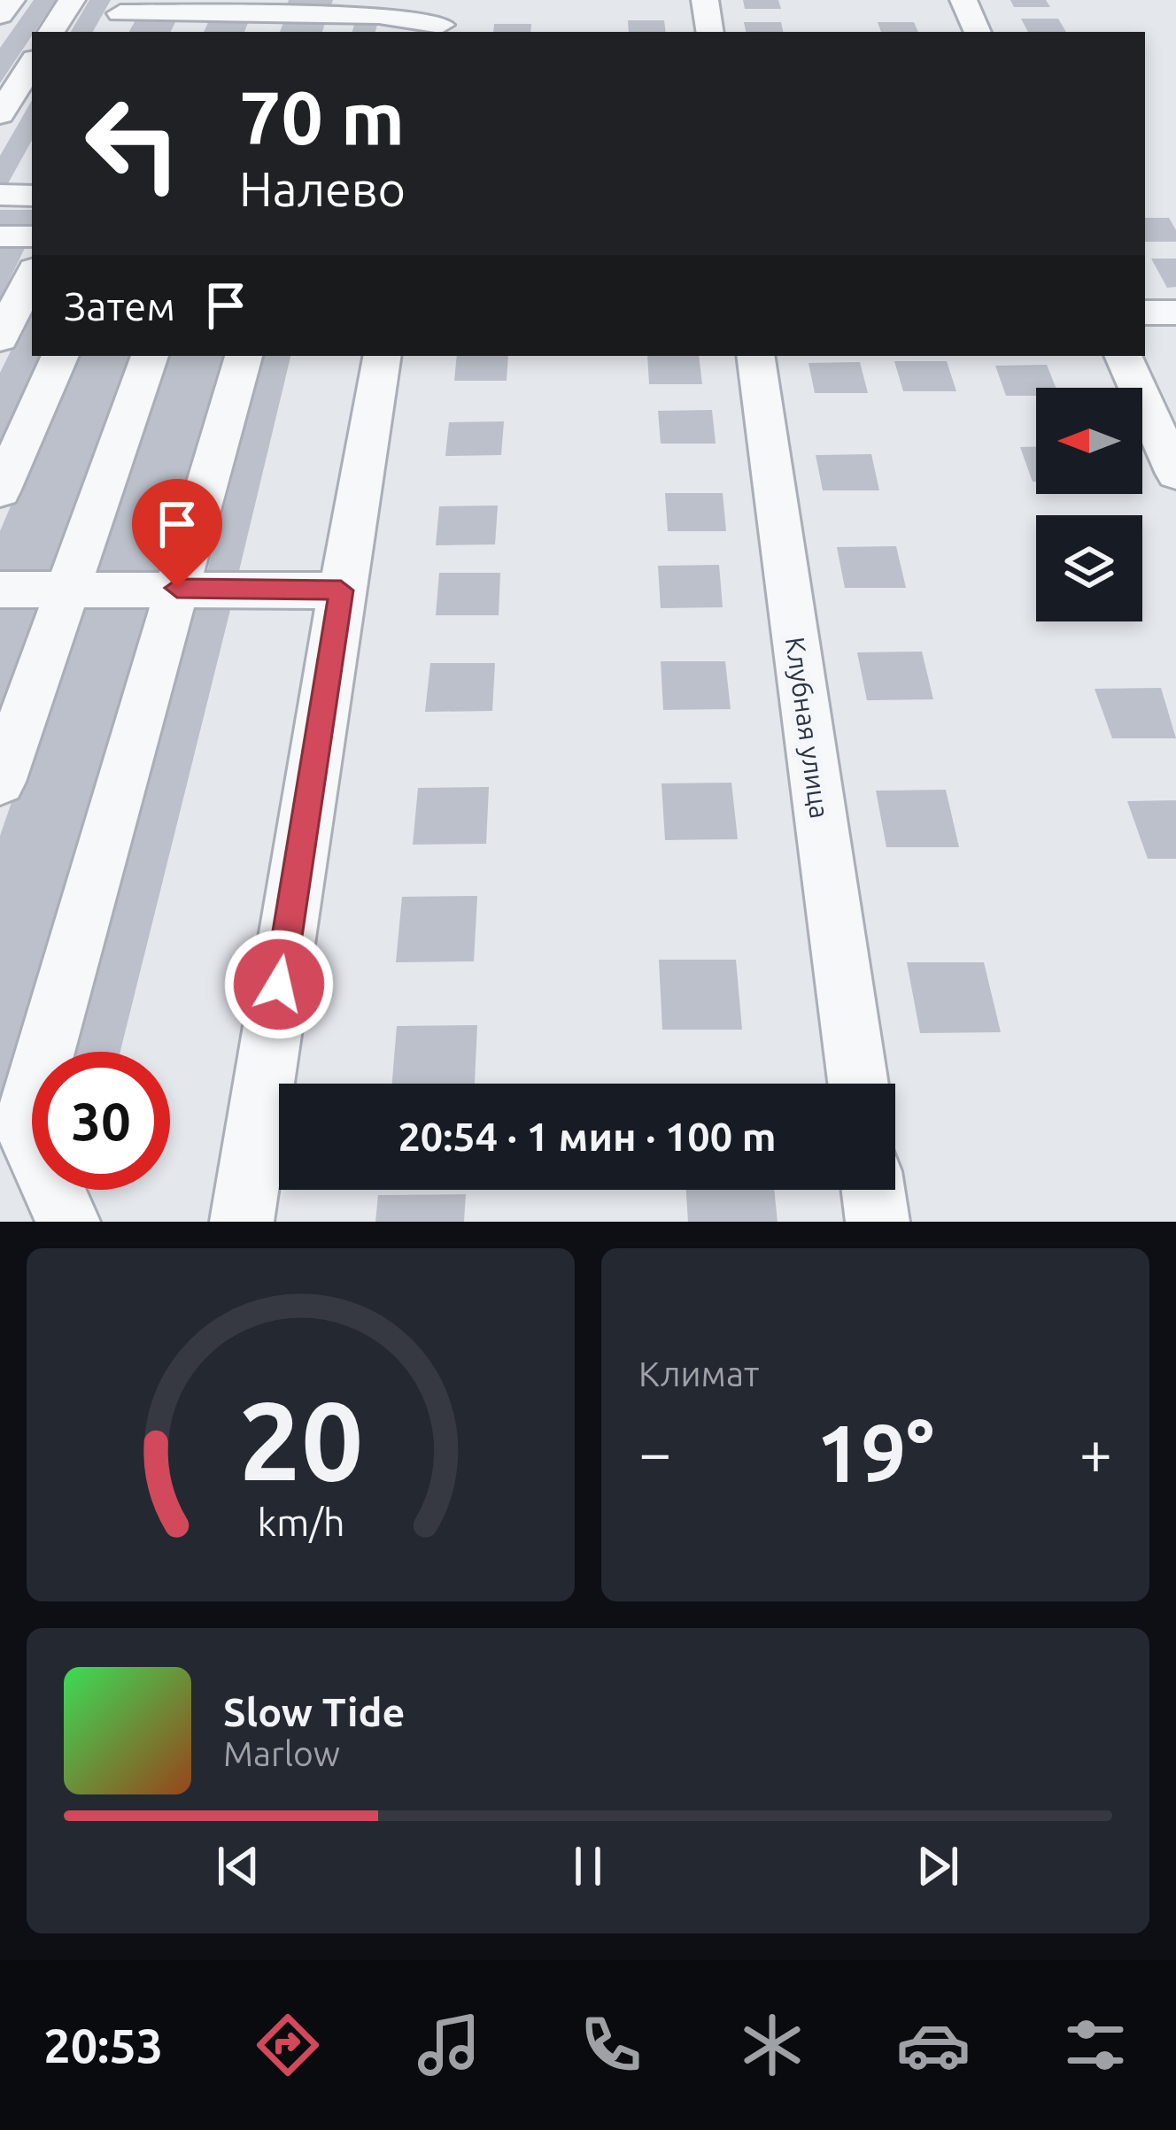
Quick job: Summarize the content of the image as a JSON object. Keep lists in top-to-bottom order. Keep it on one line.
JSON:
{"streets":{"street":["Клубная улица"]},"north":"left","page":{"turn":["70 m","Налево"],"then":"Затем","limit":"30","trip":"20:54 · 1 мин · 100 m","tile":"Климат","heat":["−","19°","+"],"song":["Slow Tide","Marlow"],"tabs":"20:53","gauge":["20","km/h"]}}
